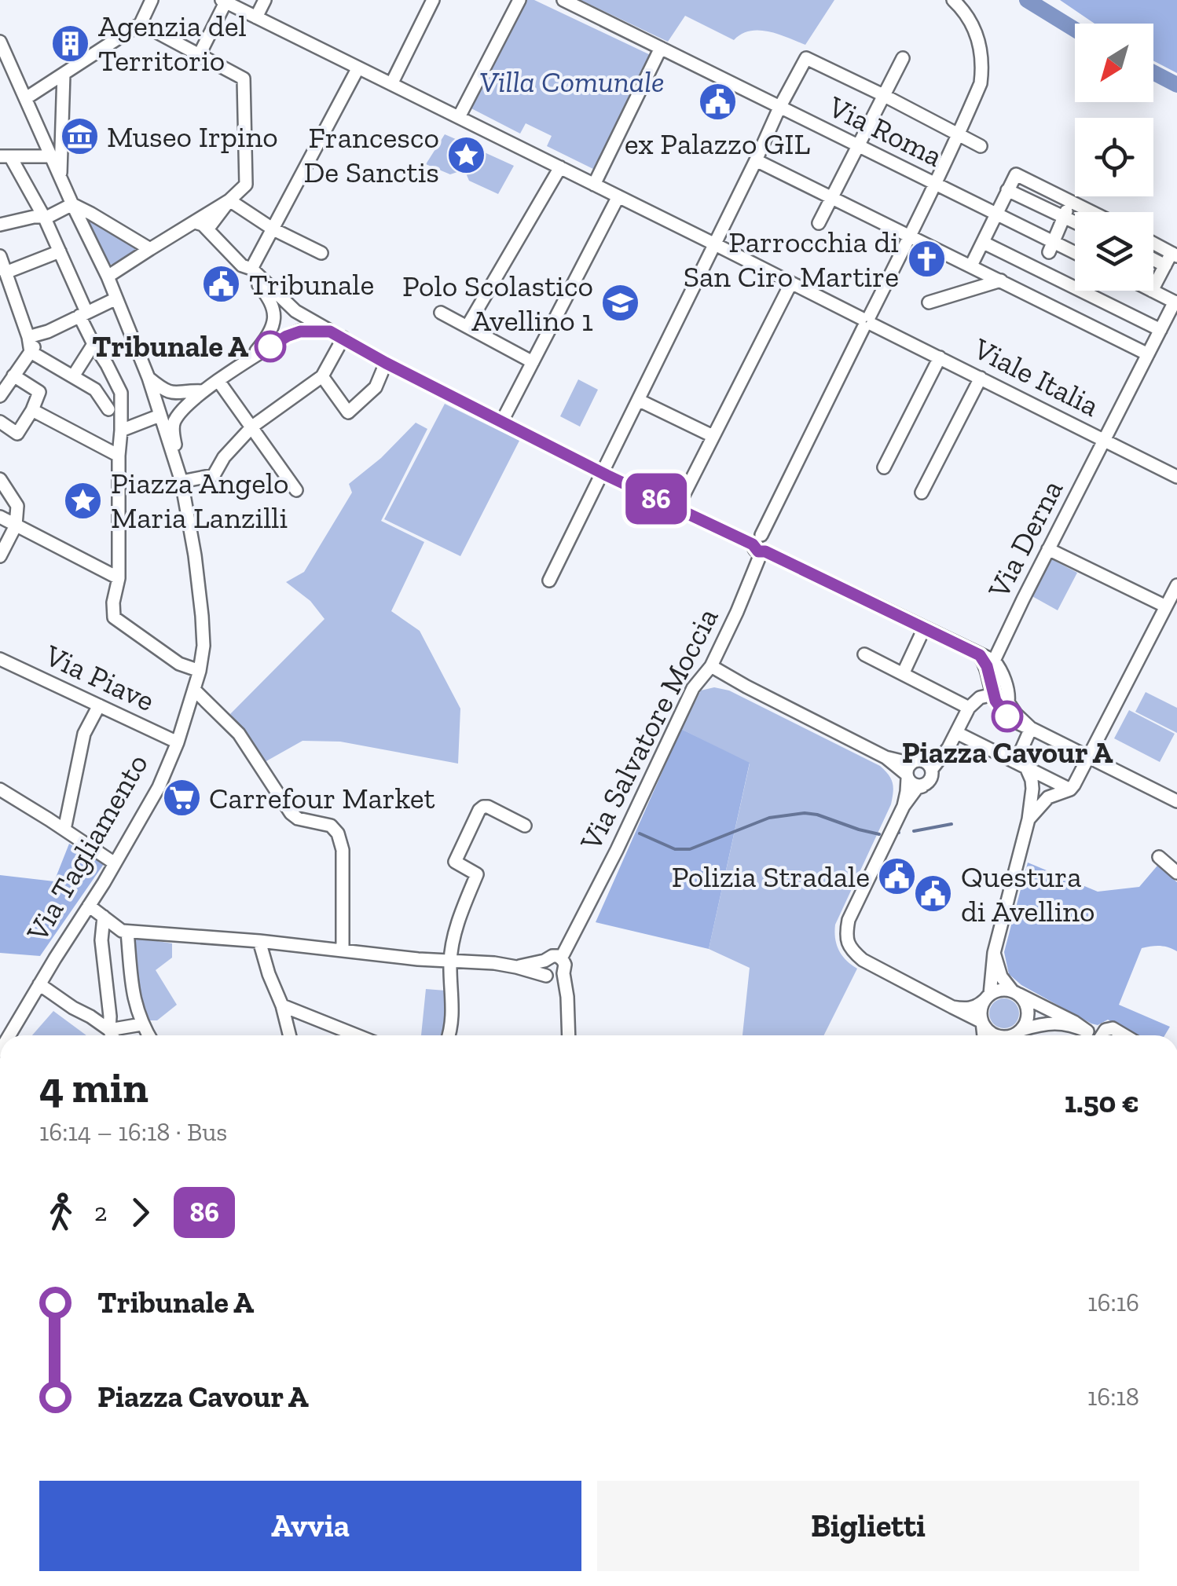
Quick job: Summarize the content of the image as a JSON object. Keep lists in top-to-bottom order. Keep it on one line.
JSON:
{"streets":{"street":["Via Roma","Viale Italia","Via Derna","Via Piave","Via Salvatore Moccia","Via Tagliamento"]},"crossings":[["Via Roma","Via Salvatore Moccia"],["Viale Italia","Via Derna"],["Viale Italia","Via Salvatore Moccia"],["Via Piave","Via Tagliamento"]],"parks":["Villa Comunale"],"places":{"building":["Agenzia del Territorio"],"public building":["ex Palazzo GIL","Tribunale","Polizia Stradale","Questura di Avellino"],"museum":["Museo Irpino"],"place":["Francesco De Sanctis","Piazza Angelo Maria Lanzilli"],"church":["Parrocchia di San Ciro Martire"],"school or university":["Polo Scolastico Avellino 1"],"other":["Tribunale A","Piazza Cavour A"],"supermarket":["Carrefour Market"]},"lines":["bus line 86"],"north":"bottom left","page":{"on_map":"86","heading":["4 min","16:14 – 16:18 · Bus","1.50 €"],"legs":["2","86"],"list":[{"name":"Tribunale A","value":"16:16"},{"name":"Piazza Cavour A","value":"16:18"}],"buttons":["Avvia","Biglietti"]}}
